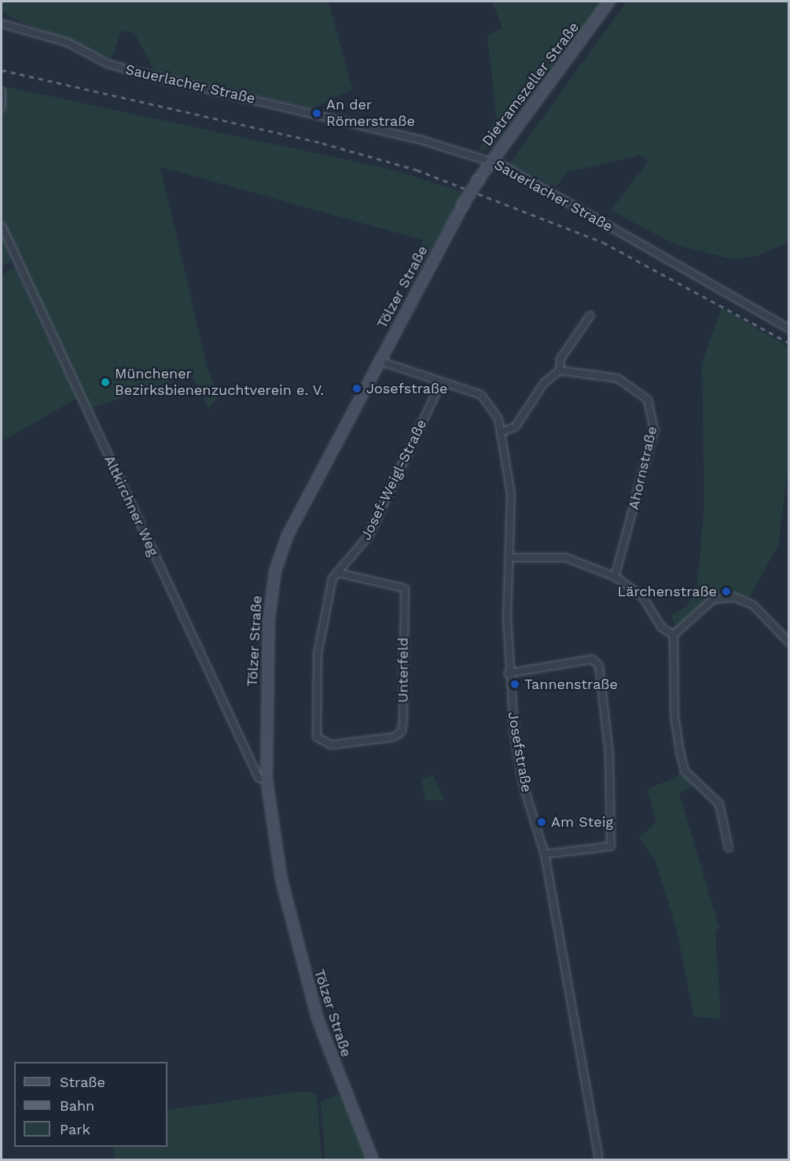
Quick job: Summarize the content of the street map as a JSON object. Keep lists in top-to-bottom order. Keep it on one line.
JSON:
{"streets":{"main road":["Dietramszeller Straße","Tölzer Straße"],"street":["Sauerlacher Straße","Ahornstraße","Josef-Weigl-Straße","Altkirchner Weg","Unterfeld","Josefstraße"]},"crossings":[["Sauerlacher Straße","Dietramszeller Straße"],["Sauerlacher Straße","Tölzer Straße"],["Dietramszeller Straße","Tölzer Straße"],["Tölzer Straße","Altkirchner Weg"],["Tölzer Straße","Josefstraße"],["Josef-Weigl-Straße","Unterfeld"],["Josef-Weigl-Straße","Josefstraße"]],"places":["An der Römerstraße","Münchener Bezirksbienenzuchtverein e. V.","Josefstraße","Lärchenstraße","Tannenstraße","Am Steig"],"legend":["Straße","Bahn","Park"]}
